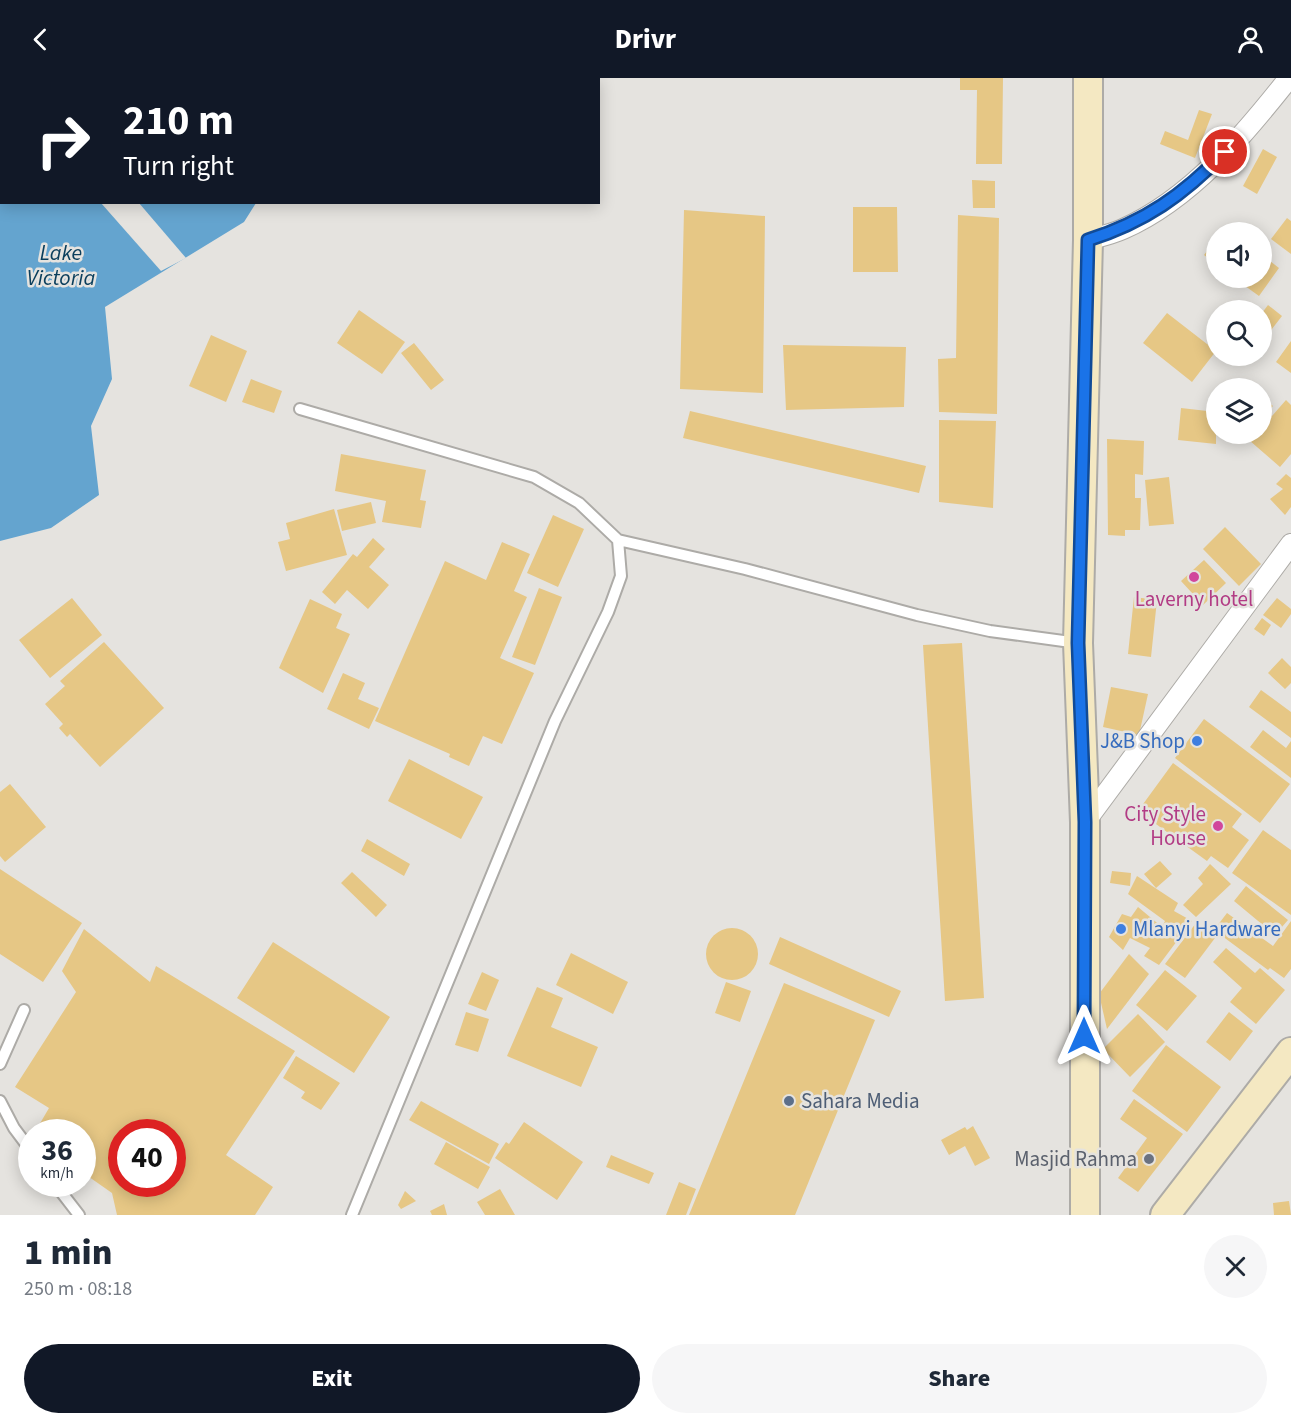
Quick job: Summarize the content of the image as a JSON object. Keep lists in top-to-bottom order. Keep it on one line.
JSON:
{"water":["Lake Victoria"],"places":["Laverny hotel","J&B Shop","City Style House","Mlanyi Hardware","Sahara Media","Masjid Rahma"],"page":{"header":"Drivr","turn":["210 m","Turn right"],"speed":"36 km/h","limit":"40","heading":["1 min","250 m · 08:18"],"buttons":["Exit","Share"]}}
